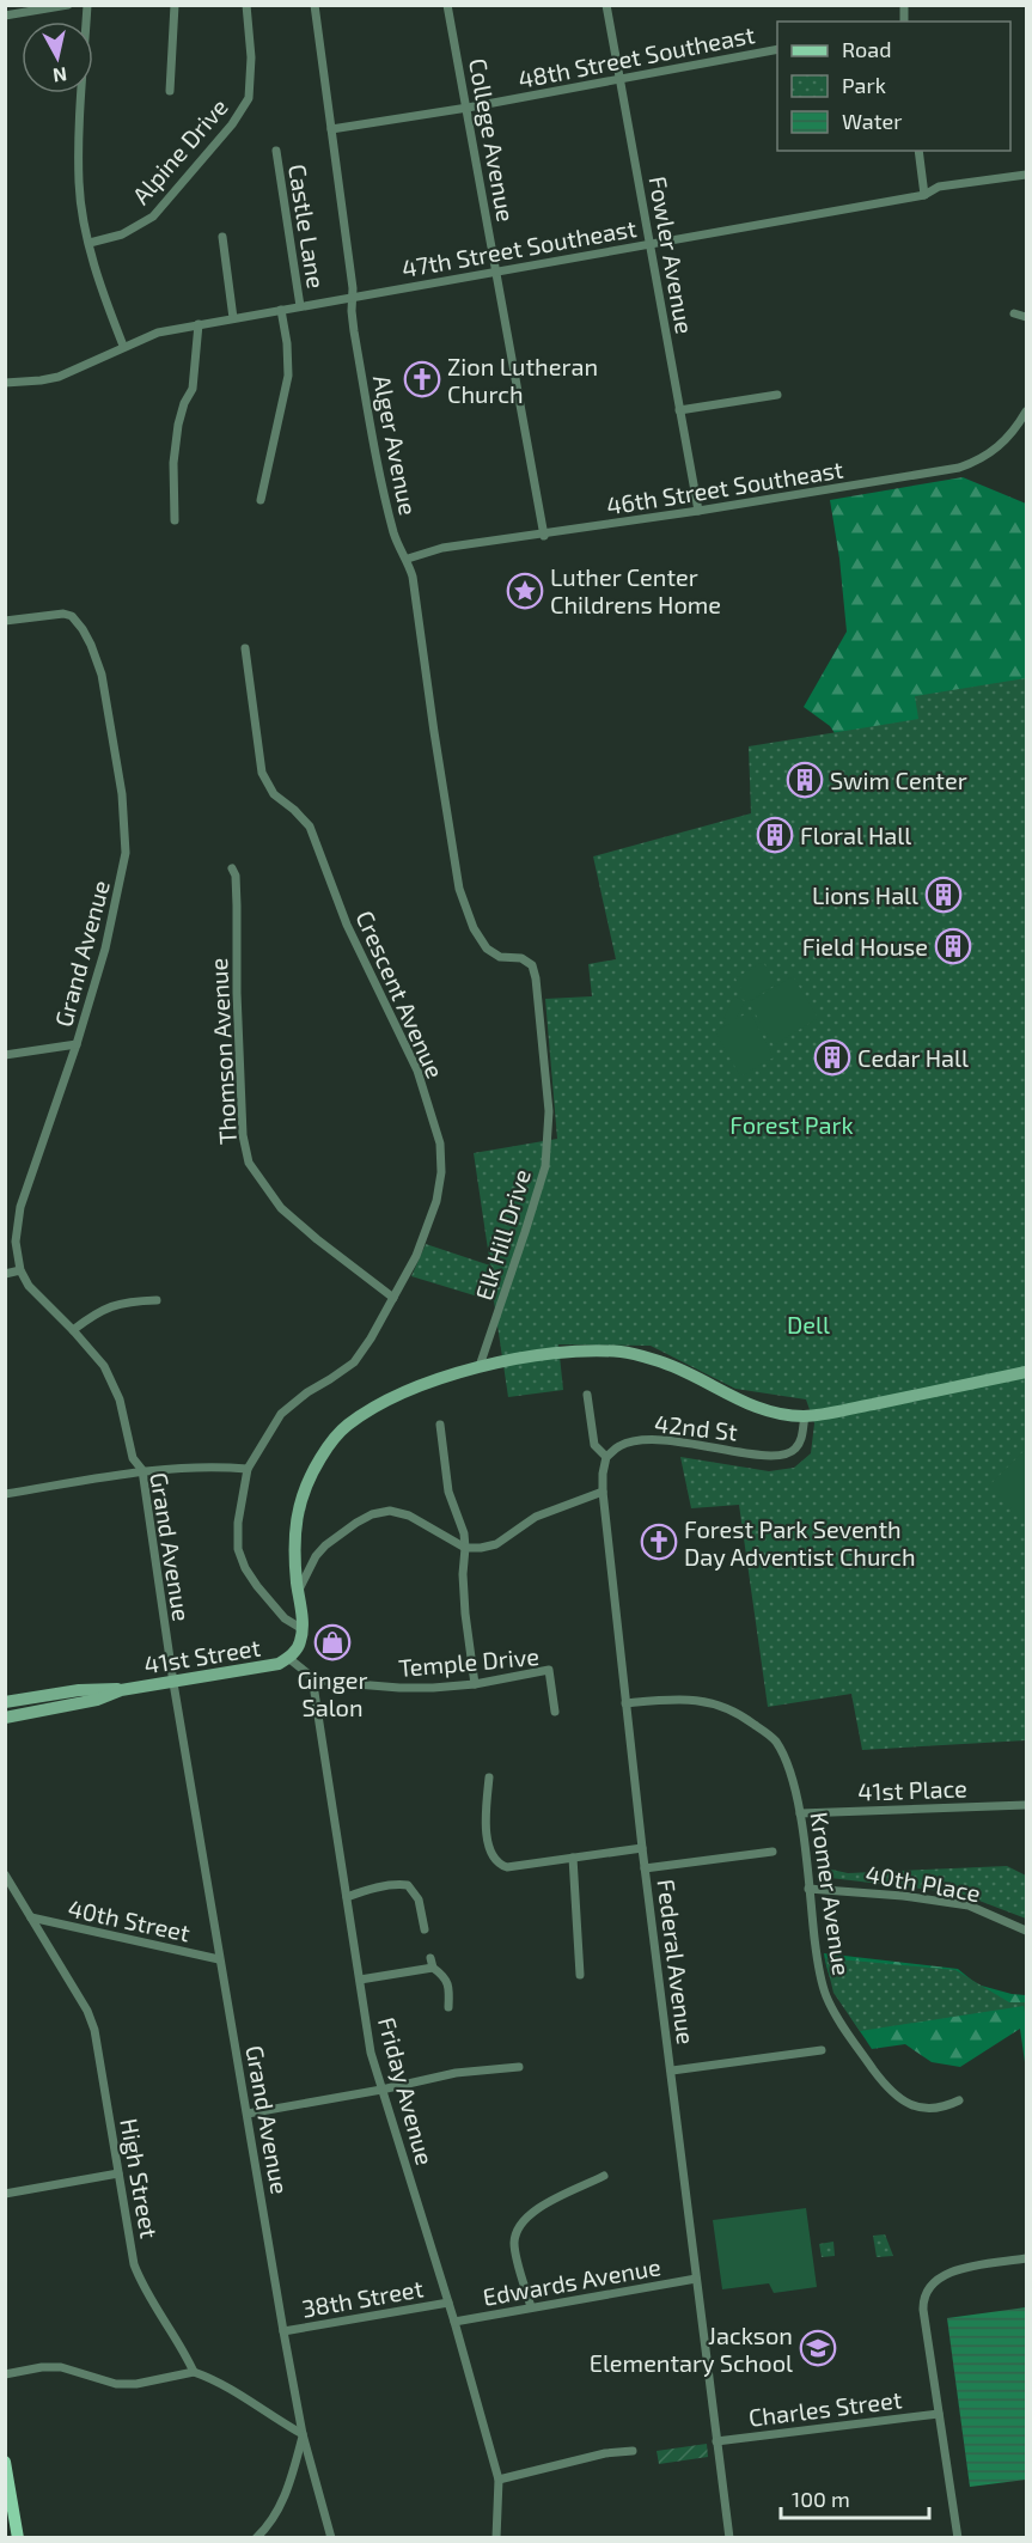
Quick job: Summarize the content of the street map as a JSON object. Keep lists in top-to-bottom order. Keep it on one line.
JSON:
{"streets":{"main road":["41st Street"],"street":["48th Street Southeast","College Avenue","Alpine Drive","Castle Lane","47th Street Southeast","Fowler Avenue","Alger Avenue","46th Street Southeast","Grand Avenue","Crescent Avenue","Thomson Avenue","Elk Hill Drive","42nd St","Temple Drive","41st Place","40th Place","Kromer Avenue","40th Street","Federal Avenue","Friday Avenue","High Street","Edwards Avenue","38th Street","Charles Street"]},"crossings":[["48th Street Southeast","College Avenue"],["48th Street Southeast","Fowler Avenue"],["48th Street Southeast","Alger Avenue"],["College Avenue","47th Street Southeast"],["College Avenue","46th Street Southeast"],["Castle Lane","47th Street Southeast"],["47th Street Southeast","Fowler Avenue"],["47th Street Southeast","Alger Avenue"],["Fowler Avenue","46th Street Southeast"],["Alger Avenue","46th Street Southeast"],["Alger Avenue","Elk Hill Drive"],["Grand Avenue","41st Street"],["Grand Avenue","40th Street"],["Grand Avenue","38th Street"],["Crescent Avenue","Thomson Avenue"],["42nd St","Federal Avenue"],["Temple Drive","Friday Avenue"],["41st Place","Kromer Avenue"],["40th Place","Kromer Avenue"],["Kromer Avenue","Federal Avenue"],["40th Street","High Street"],["Federal Avenue","Edwards Avenue"],["Federal Avenue","Charles Street"],["Friday Avenue","Edwards Avenue"],["Friday Avenue","38th Street"]],"parks":["Forest Park","Dell"],"places":{"church":["Zion Lutheran Church","Forest Park Seventh Day Adventist Church"],"place":["Luther Center Childrens Home"],"building":["Swim Center","Floral Hall","Lions Hall","Field House","Cedar Hall"],"shop":["Ginger Salon"],"school or university":["Jackson Elementary School"]},"legend":["Road","Park","Water"],"scale_bar":"100 m","north":"bottom"}
